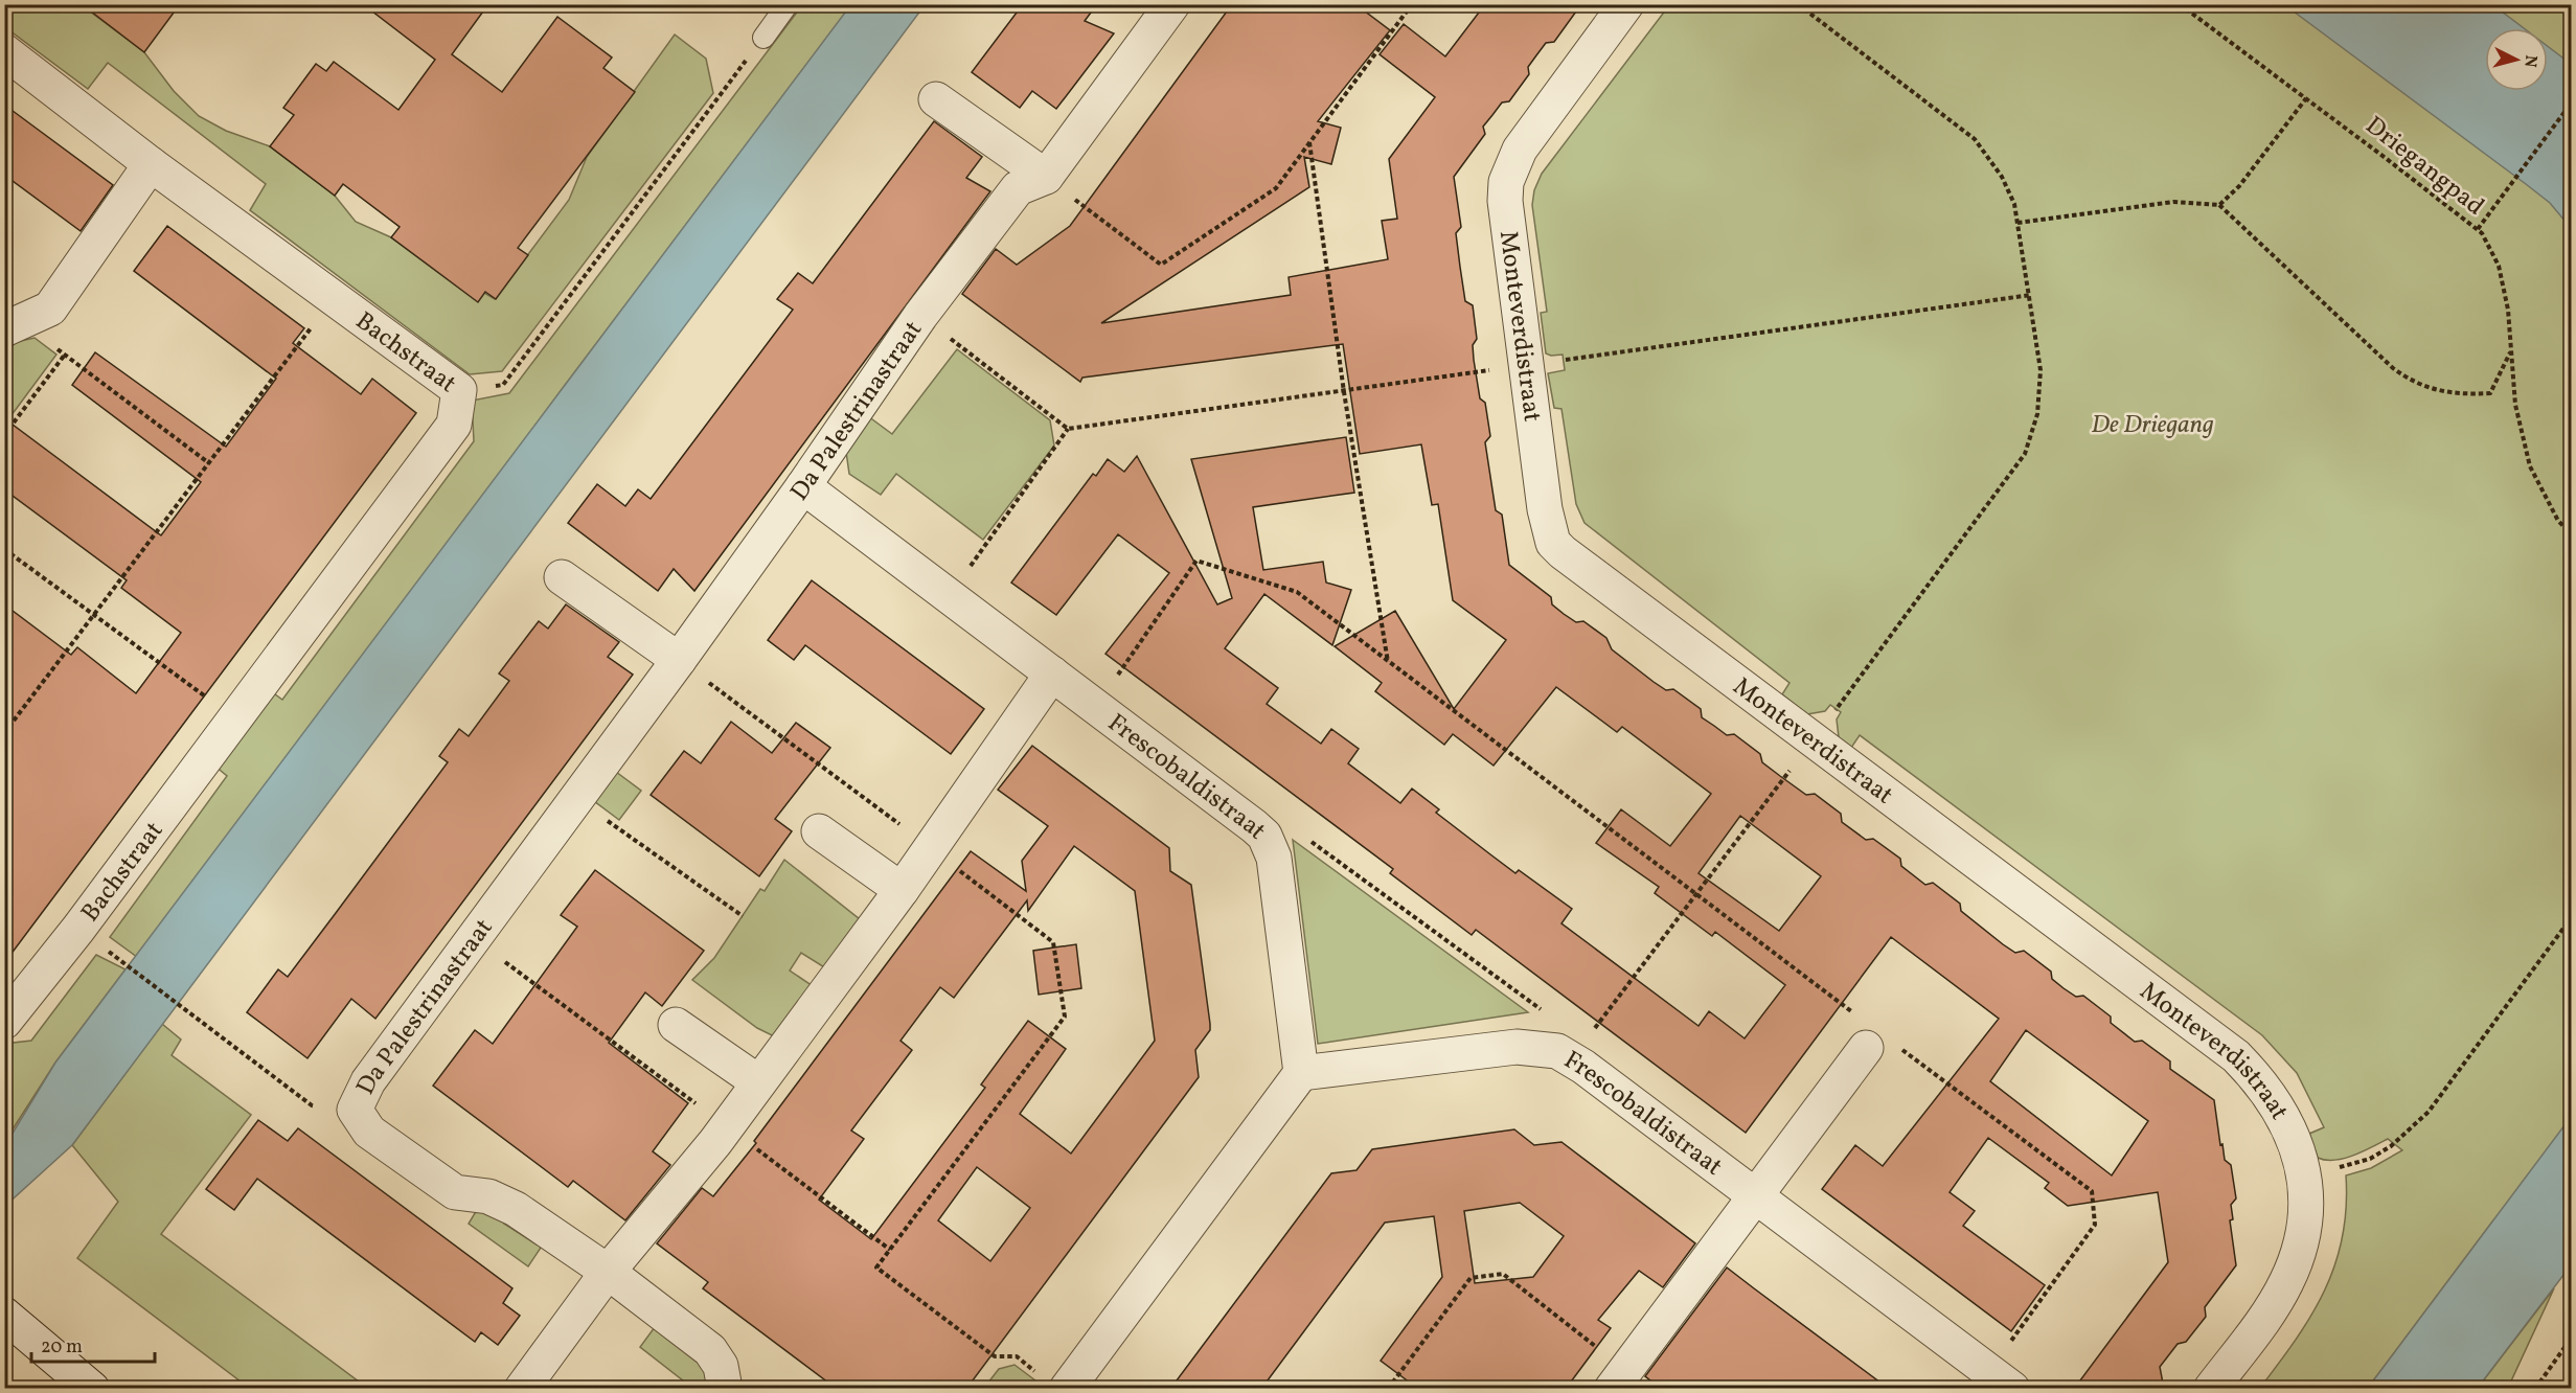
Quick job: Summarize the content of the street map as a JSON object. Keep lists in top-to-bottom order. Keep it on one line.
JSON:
{"streets":{"street":["Monteverdistraat","Bachstraat","Da Palestrinastraat","Frescobaldistraat"],"path":["Driegangpad"]},"crossings":[["Da Palestrinastraat","Frescobaldistraat"]],"parks":["De Driegang"],"scale_bar":"20 m","north":"right"}
